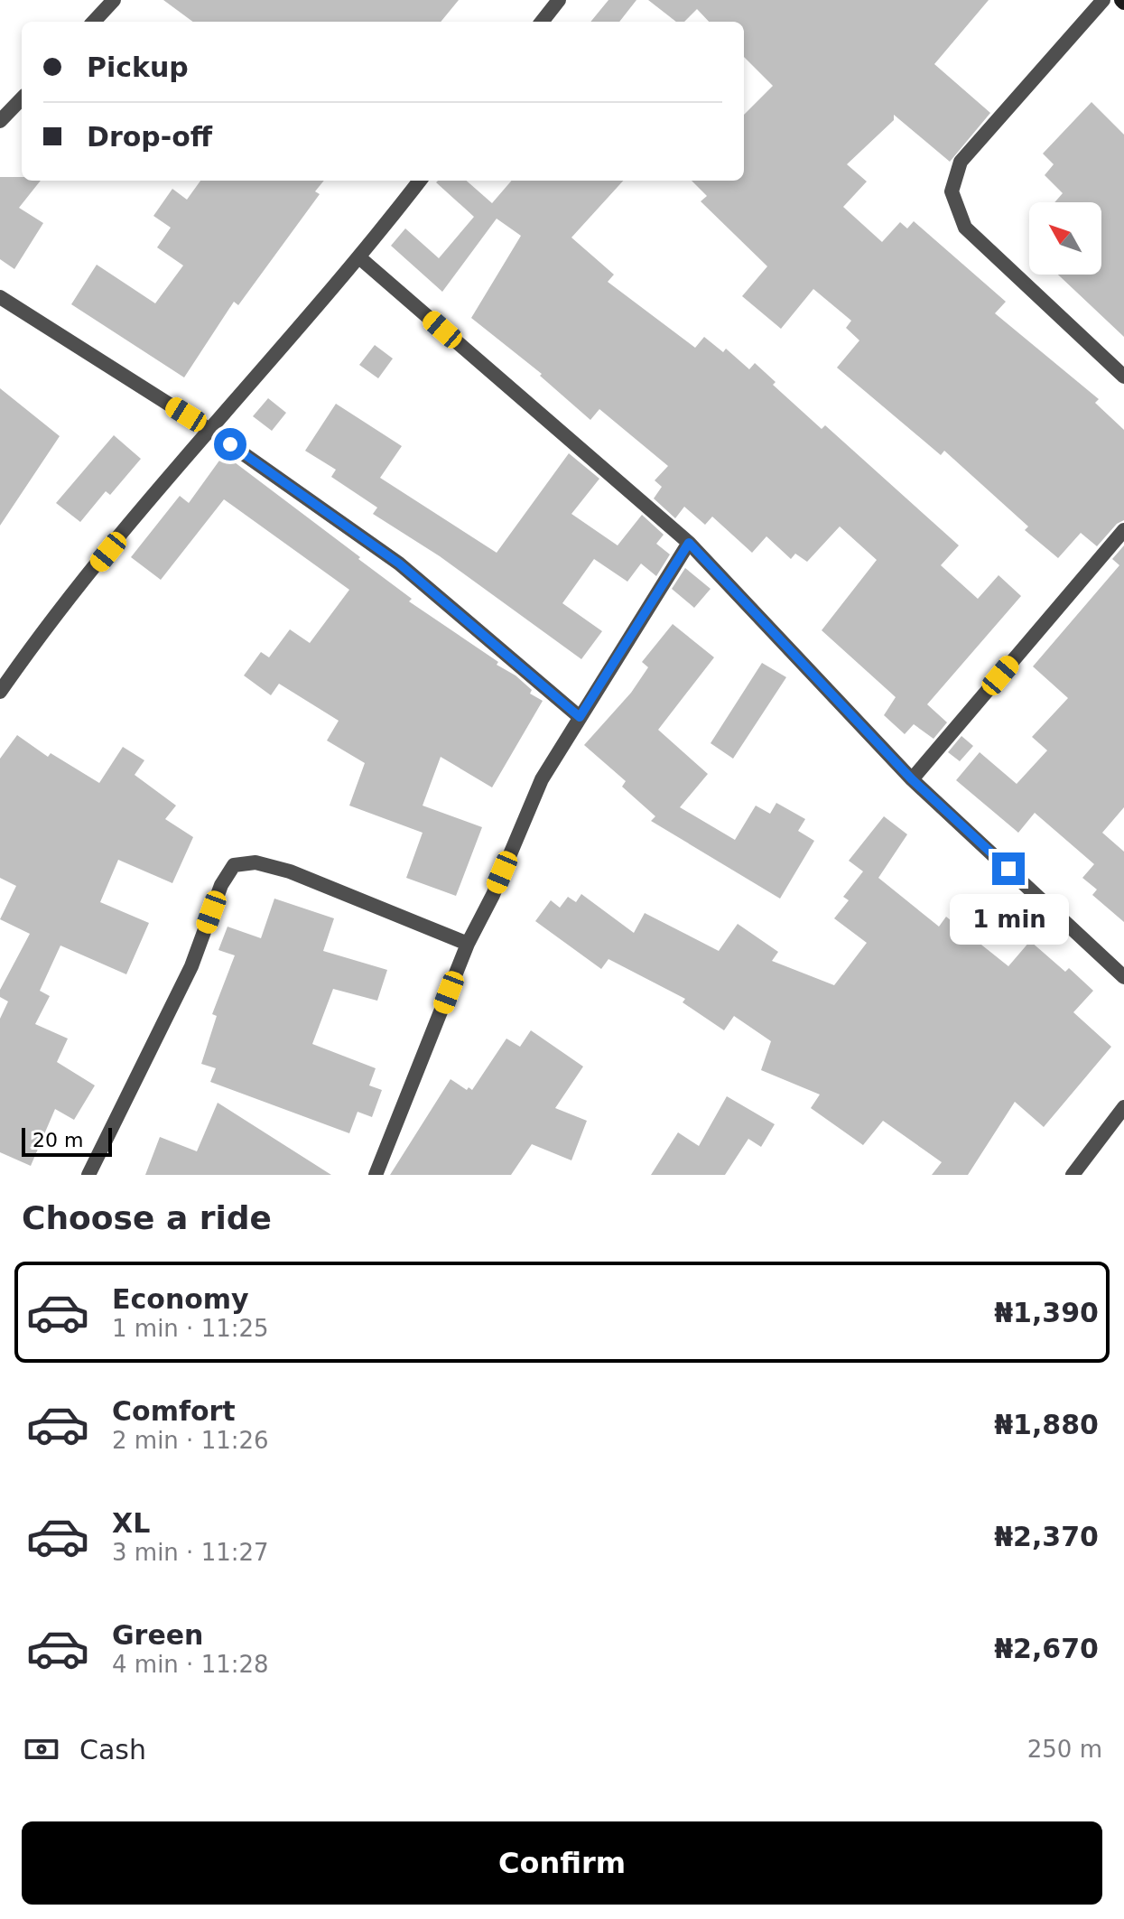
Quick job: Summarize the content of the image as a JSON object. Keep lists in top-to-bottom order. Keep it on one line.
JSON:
{"scale_bar":"20 m","north":"top left","page":{"banner":["Pickup","Drop-off"],"bubble":"1 min","scale":"20 m","heading":"Choose a ride","list":[{"name":"Economy","note":"1 min · 11:25","value":"₦1,390"},{"name":"Comfort","note":"2 min · 11:26","value":"₦1,880"},{"name":"XL","note":"3 min · 11:27","value":"₦2,370"},{"name":"Green","note":"4 min · 11:28","value":"₦2,670"}],"pay":["Cash","250 m"],"buttons":"Confirm"}}
